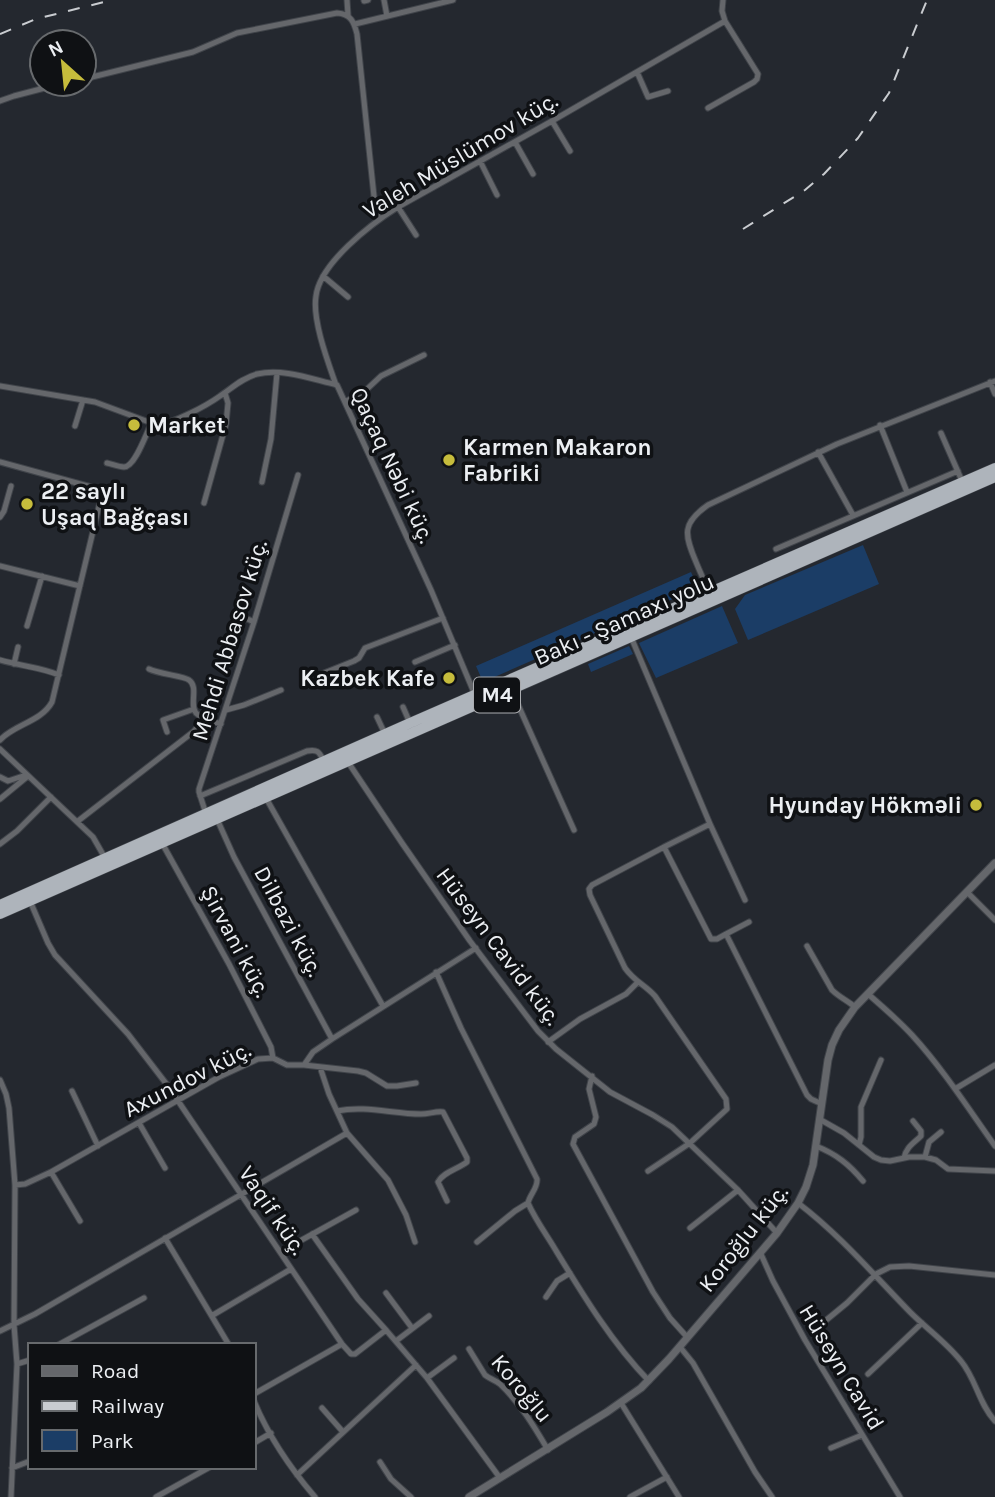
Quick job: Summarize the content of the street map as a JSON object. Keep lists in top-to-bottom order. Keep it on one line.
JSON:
{"streets":{"highway":["Bakı - Şamaxı yolu","M4"],"street":["Valeh Müslümov küç.","Qaçaq Nəbi küç.","Mehdi Abbasov küç.","Dilbazi küç.","Şirvani küç.","Hüseyn Cavid küç.","Axundov küç.","Vaqif küç.","Koroğlu küç.","Hüseyn Cavid","Koroğlu"]},"crossings":[["Valeh Müslümov küç.","Qaçaq Nəbi küç."],["Qaçaq Nəbi küç.","Bakı - Şamaxı yolu"],["Bakı - Şamaxı yolu","Dilbazi küç."],["Bakı - Şamaxı yolu","Şirvani küç."],["Bakı - Şamaxı yolu","Hüseyn Cavid küç."],["Bakı - Şamaxı yolu","Vaqif küç."],["Şirvani küç.","Axundov küç."],["Hüseyn Cavid küç.","Koroğlu küç."],["Axundov küç.","Vaqif küç."],["Koroğlu küç.","Hüseyn Cavid"],["Koroğlu küç.","Koroğlu"]],"places":["Market","Karmen Makaron Fabriki","22 saylı Uşaq Bağçası","Kazbek Kafe","Hyunday Hökməli"],"legend":["Road","Railway","Park"],"north":"top left"}
